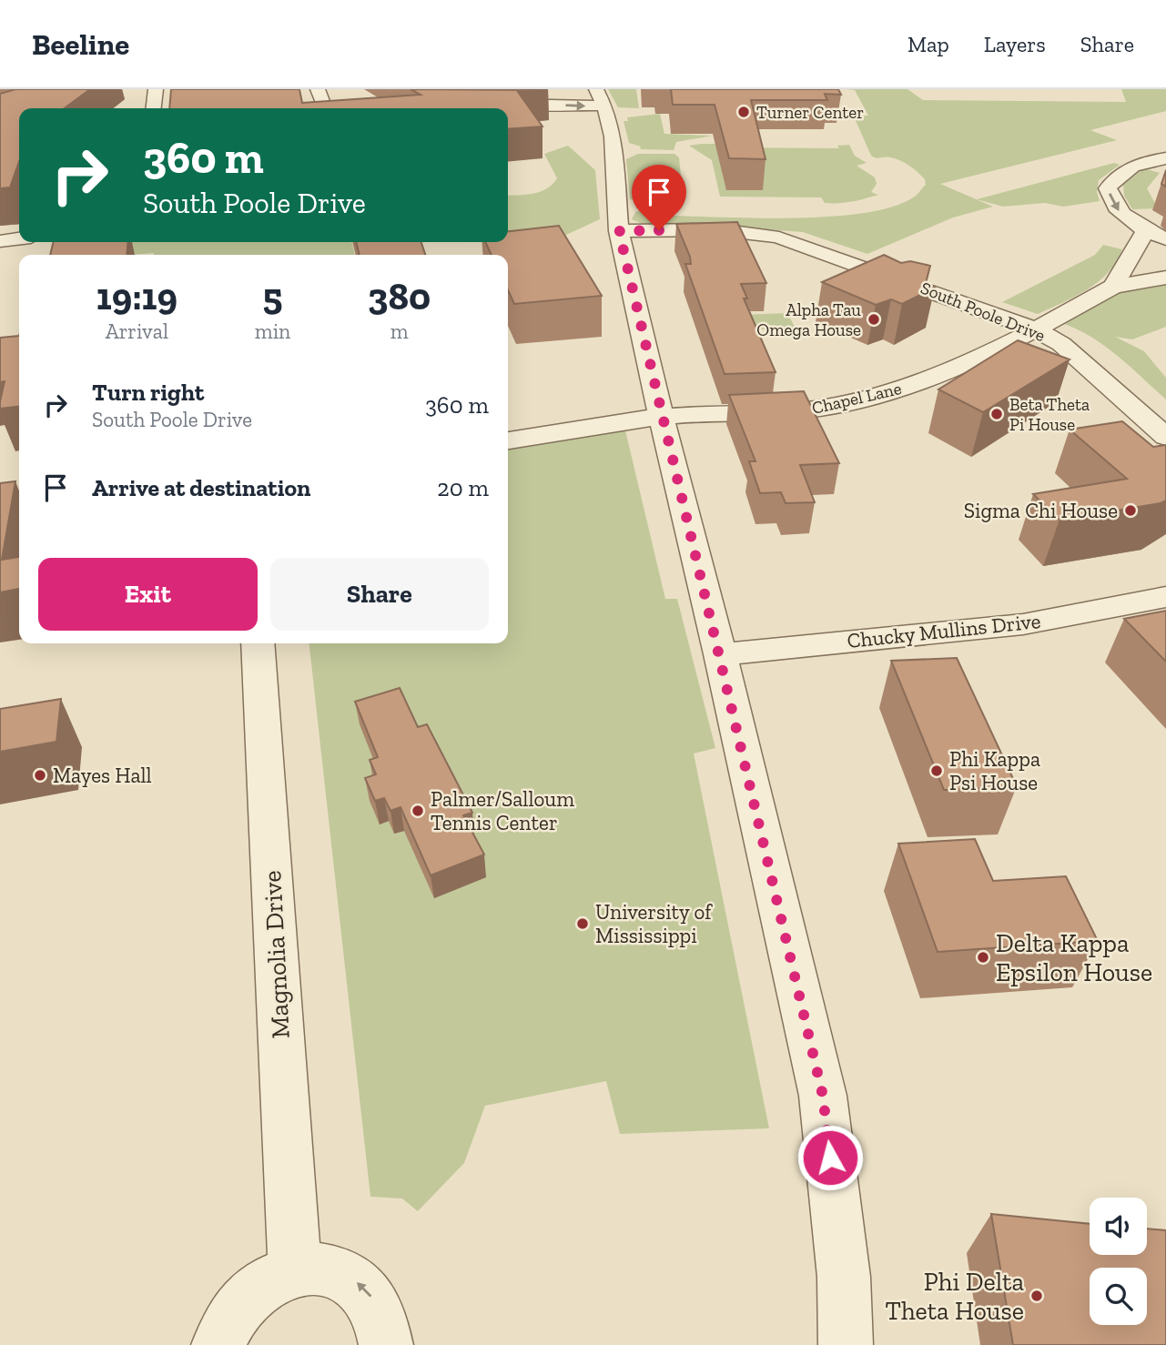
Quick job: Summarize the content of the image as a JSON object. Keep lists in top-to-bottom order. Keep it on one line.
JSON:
{"streets":{"street":["South Poole Drive","Chapel Lane","Chucky Mullins Drive","Magnolia Drive"]},"crossings":[["South Poole Drive","Chapel Lane"]],"places":["Turner Center","Alpha Tau Omega House","Beta Theta Pi House","Sigma Chi House","Phi Kappa Psi House","Mayes Hall","Palmer/Salloum Tennis Center","University of Mississippi","Delta Kappa Epsilon House","Phi Delta Theta House"],"page":{"header":"Beeline","nav":["Map","Layers","Share"],"turn":["360 m","South Poole Drive"],"eta":["19:19","Arrival","5","min","380","m"],"list":[{"name":"Turn right","note":"South Poole Drive","value":"360 m"},{"name":"Arrive at destination","value":"20 m"}],"buttons":["Exit","Share"]}}
